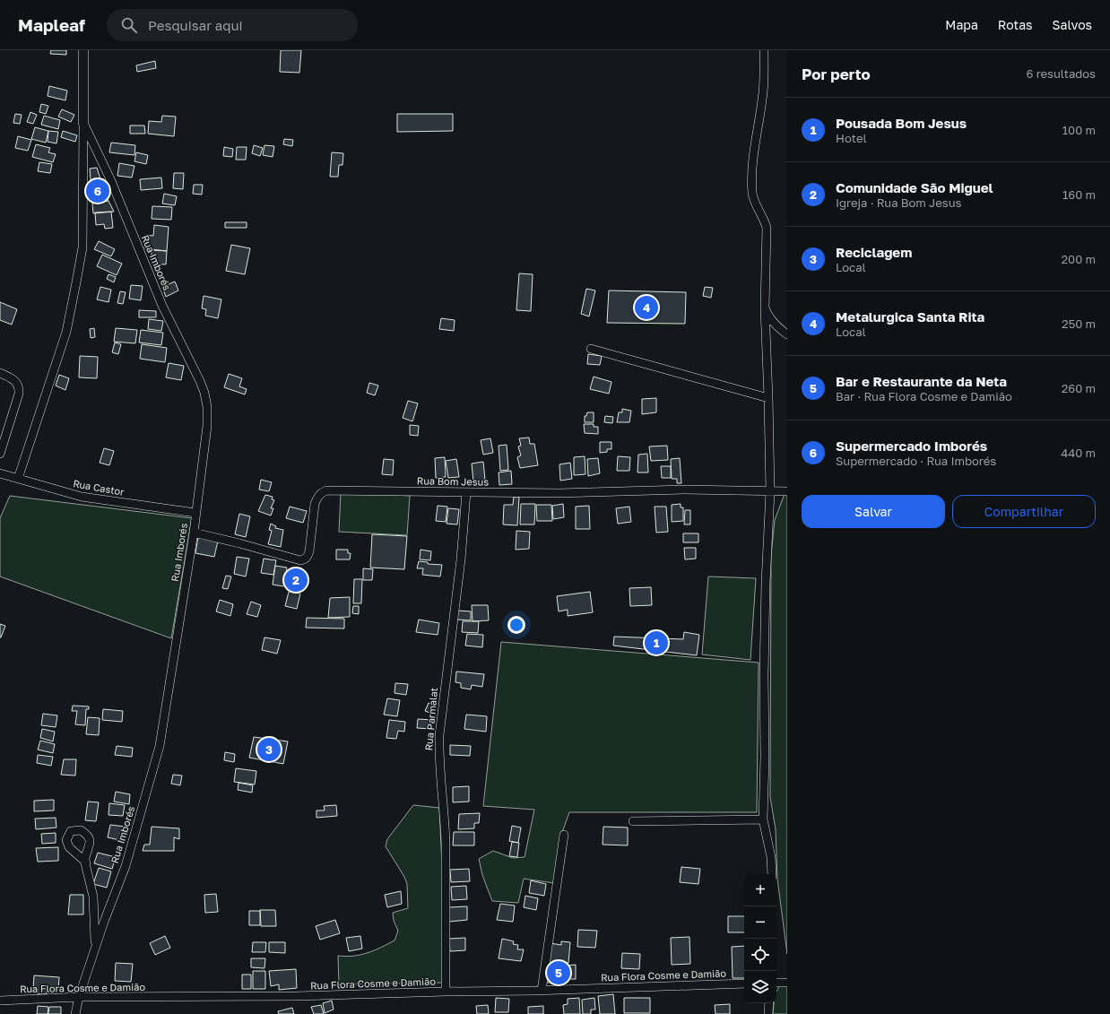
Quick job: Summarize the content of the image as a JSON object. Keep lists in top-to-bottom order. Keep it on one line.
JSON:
{"streets":{"street":["Rua Imborés","Rua Bom Jesus","Rua Castor","Rua Parmalat","Rua Flora Cosme e Damião"]},"crossings":[["Rua Imborés","Rua Bom Jesus"],["Rua Imborés","Rua Castor"],["Rua Imborés","Rua Flora Cosme e Damião"],["Rua Bom Jesus","Rua Parmalat"],["Rua Parmalat","Rua Flora Cosme e Damião"]],"page":{"header":"Mapleaf","search":"Pesquisar aqui","nav":["Mapa","Rotas","Salvos"],"heading":["Por perto","6 resultados"],"list":[{"mark":"1","name":"Pousada Bom Jesus","note":"Hotel","value":"100 m"},{"mark":"2","name":"Comunidade São Miguel","note":"Igreja · Rua Bom Jesus","value":"160 m"},{"mark":"3","name":"Reciclagem","note":"Local","value":"200 m"},{"mark":"4","name":"Metalurgica Santa Rita","note":"Local","value":"250 m"},{"mark":"5","name":"Bar e Restaurante da Neta","note":"Bar · Rua Flora Cosme e Damião","value":"260 m"},{"mark":"6","name":"Supermercado Imborés","note":"Supermercado · Rua Imborés","value":"440 m"}],"pins":["6","4","2","1","3","5"],"buttons":["Salvar","Compartilhar"],"map_buttons":["+","−"]}}
